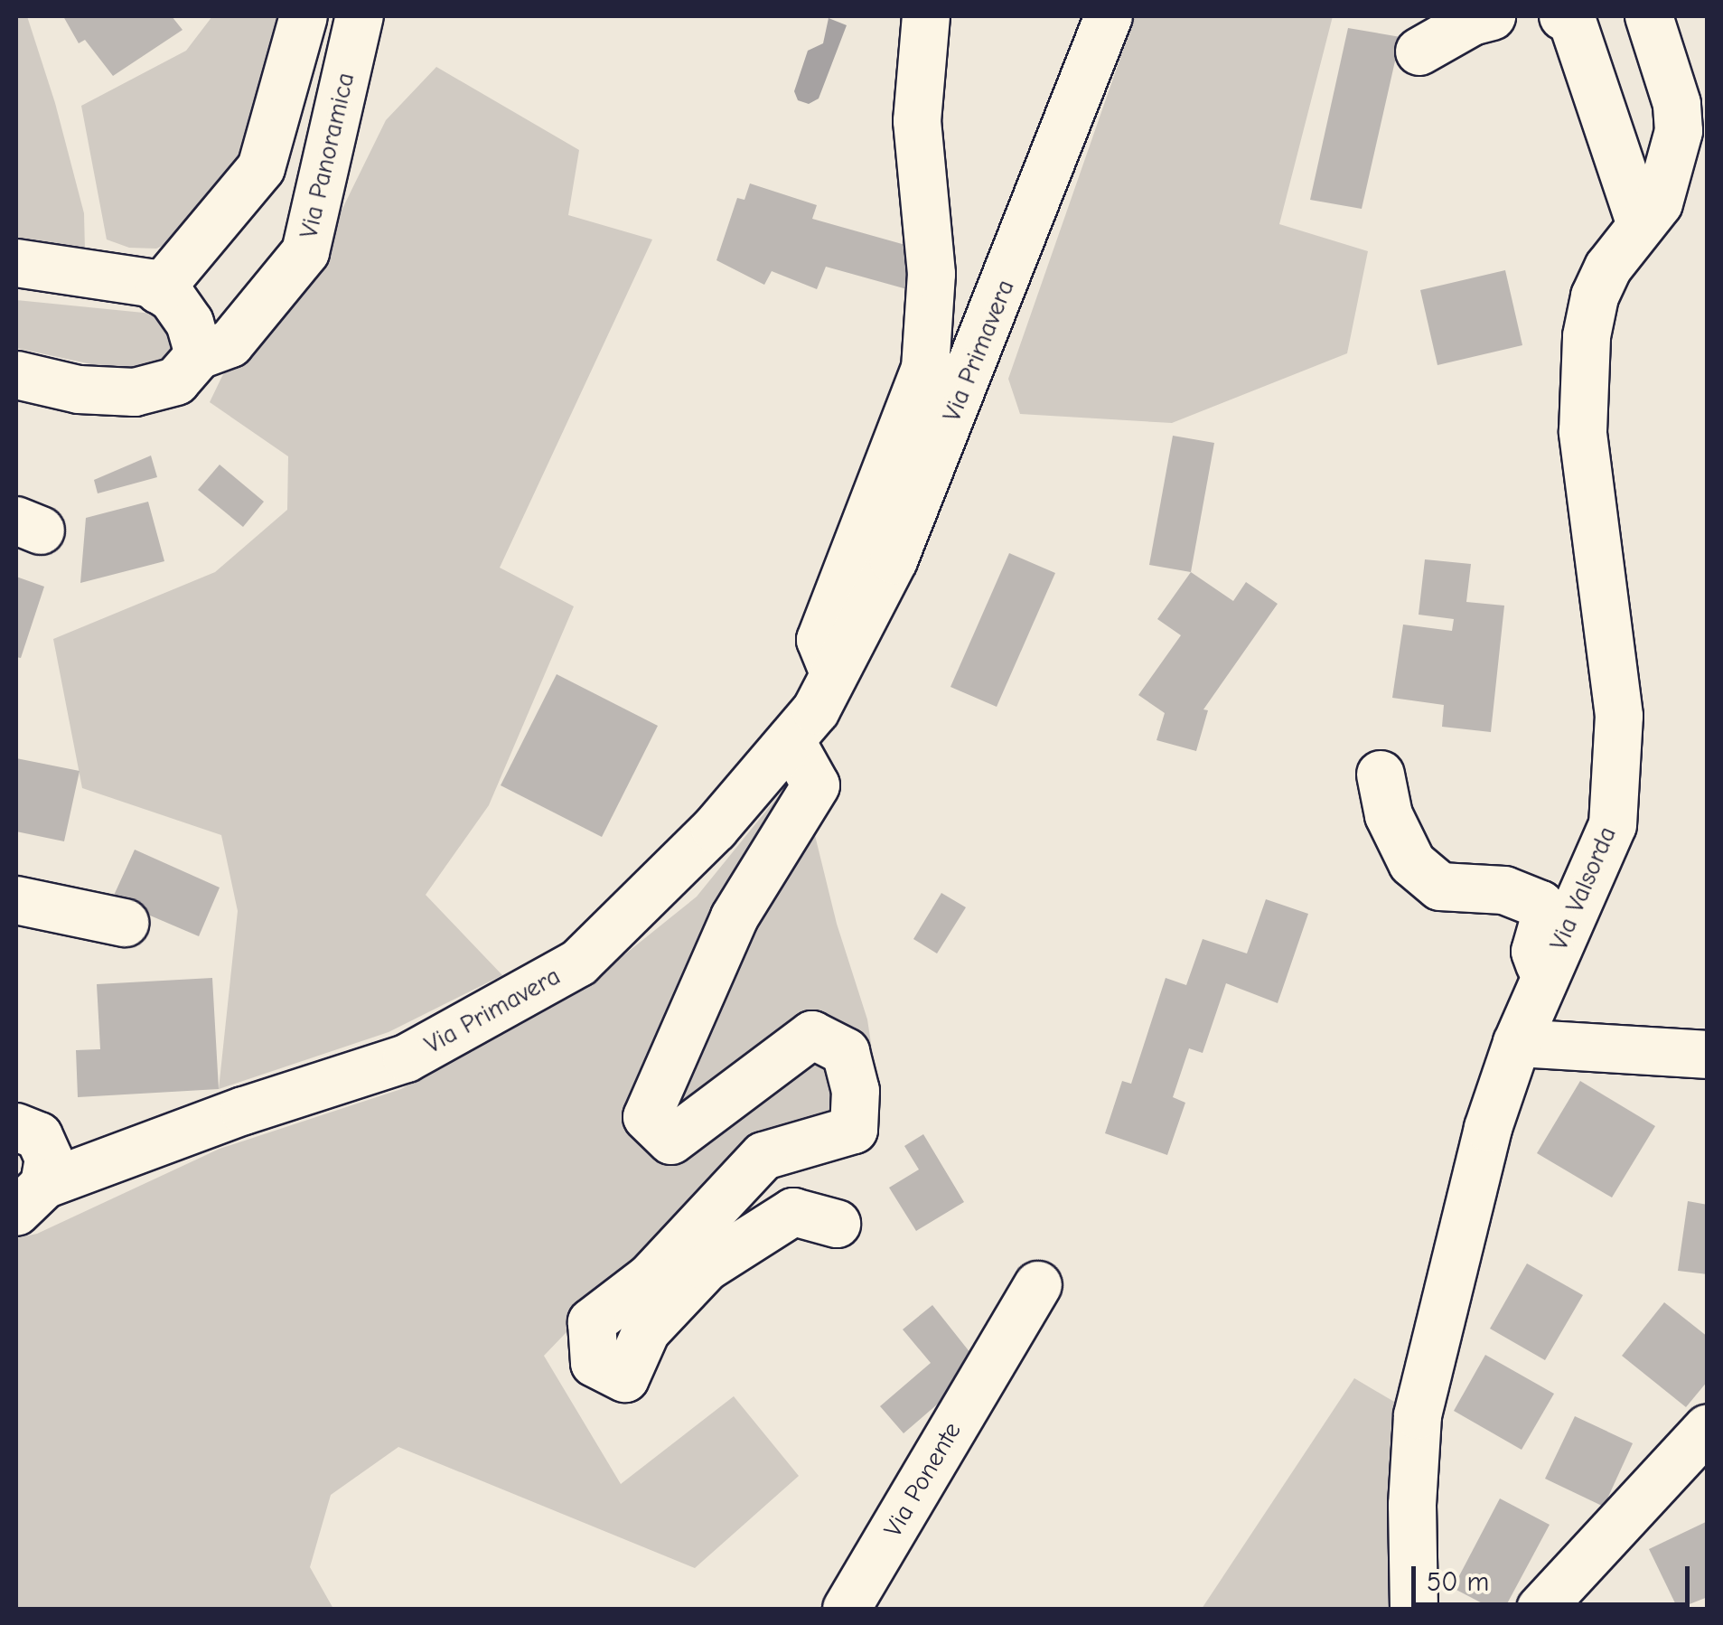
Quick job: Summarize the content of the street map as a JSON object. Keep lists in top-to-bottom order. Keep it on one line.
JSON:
{"streets":{"street":["Via Panoramica","Via Primavera","Via Valsorda","Via Ponente"]},"scale_bar":"50 m"}
